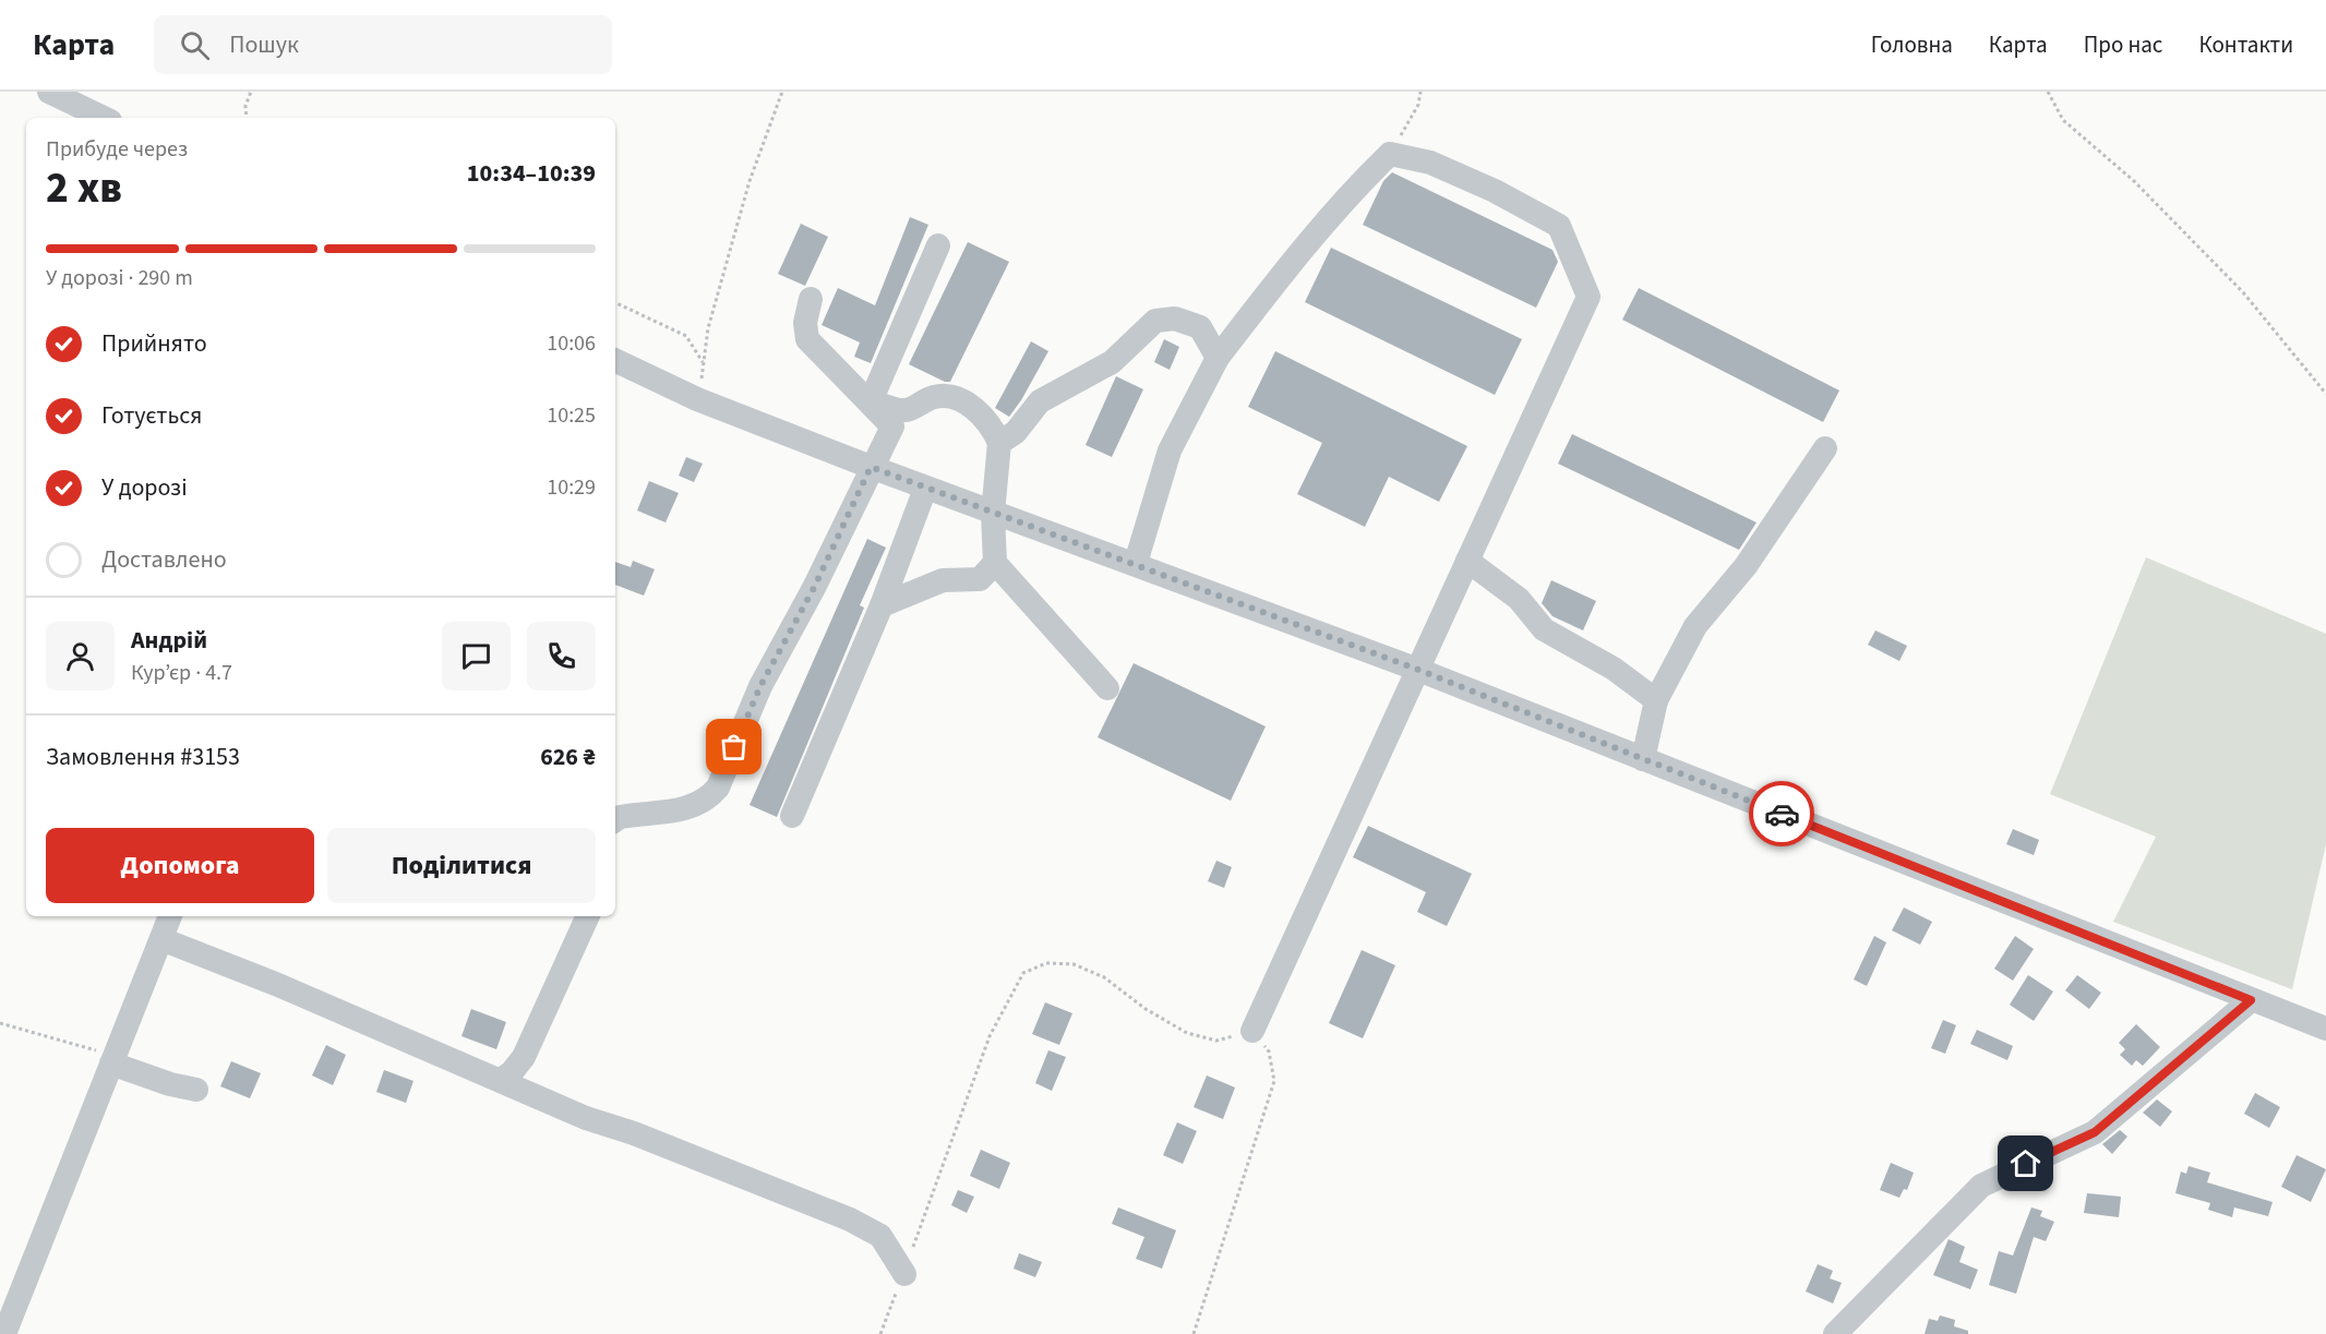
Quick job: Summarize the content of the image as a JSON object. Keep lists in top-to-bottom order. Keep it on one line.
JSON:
{"page":{"header":"Карта","search":"Пошук","nav":["Головна","Карта","Про нас","Контакти"],"heading":["2 хв","Прибуде через","10:34–10:39"],"panel":["Андрій","Кур’єр · 4.7","Замовлення #3153","626 ₴"],"bar":"У дорозі · 290 m","list":[["Прийнято","10:06"],["Готується","10:25"],["У дорозі","10:29"],"Доставлено"],"buttons":["Допомога","Поділитися"]}}
